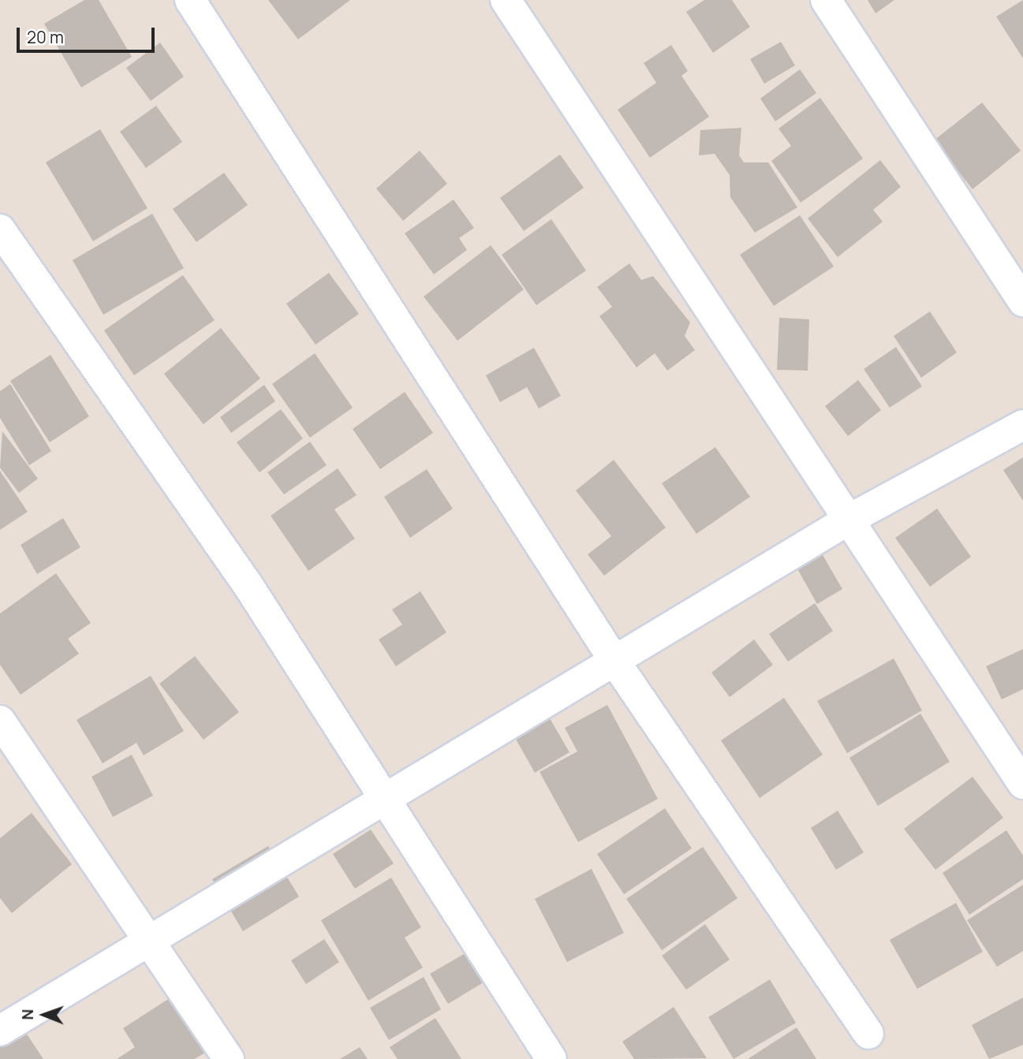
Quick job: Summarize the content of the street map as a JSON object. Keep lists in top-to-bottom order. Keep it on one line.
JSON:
{"scale_bar":"20 m","north":"left"}
